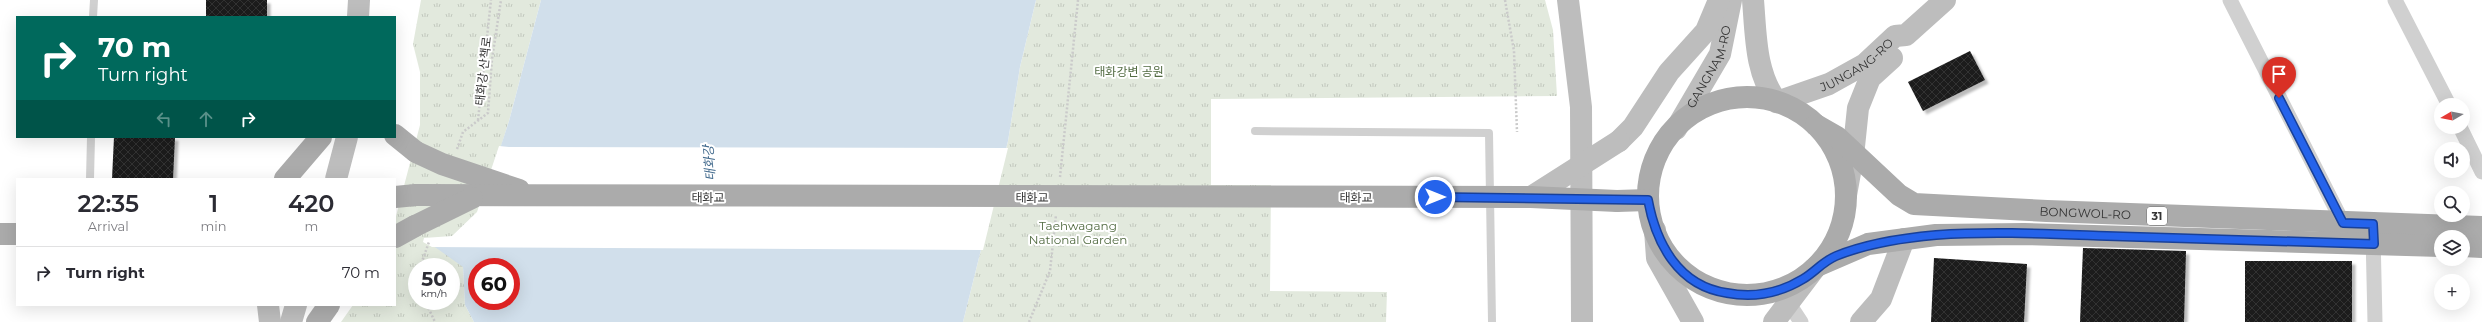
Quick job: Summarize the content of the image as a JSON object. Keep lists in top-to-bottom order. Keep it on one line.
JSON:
{"streets":{"main road":["JUNGANG-RO","GANGNAM-RO","태화교","BONGWOL-RO","31"],"path":["태화강 산책로"]},"water":["태화강"],"parks":["태화강변 공원","Taehwagang National Garden"],"north":"left","page":{"turn":["70 m","Turn right"],"map_buttons":"+","eta":["22:35","Arrival","1","min","420","m"],"list":[{"name":"Turn right","value":"70 m"}],"speed":"50 km/h","limit":"60"}}
